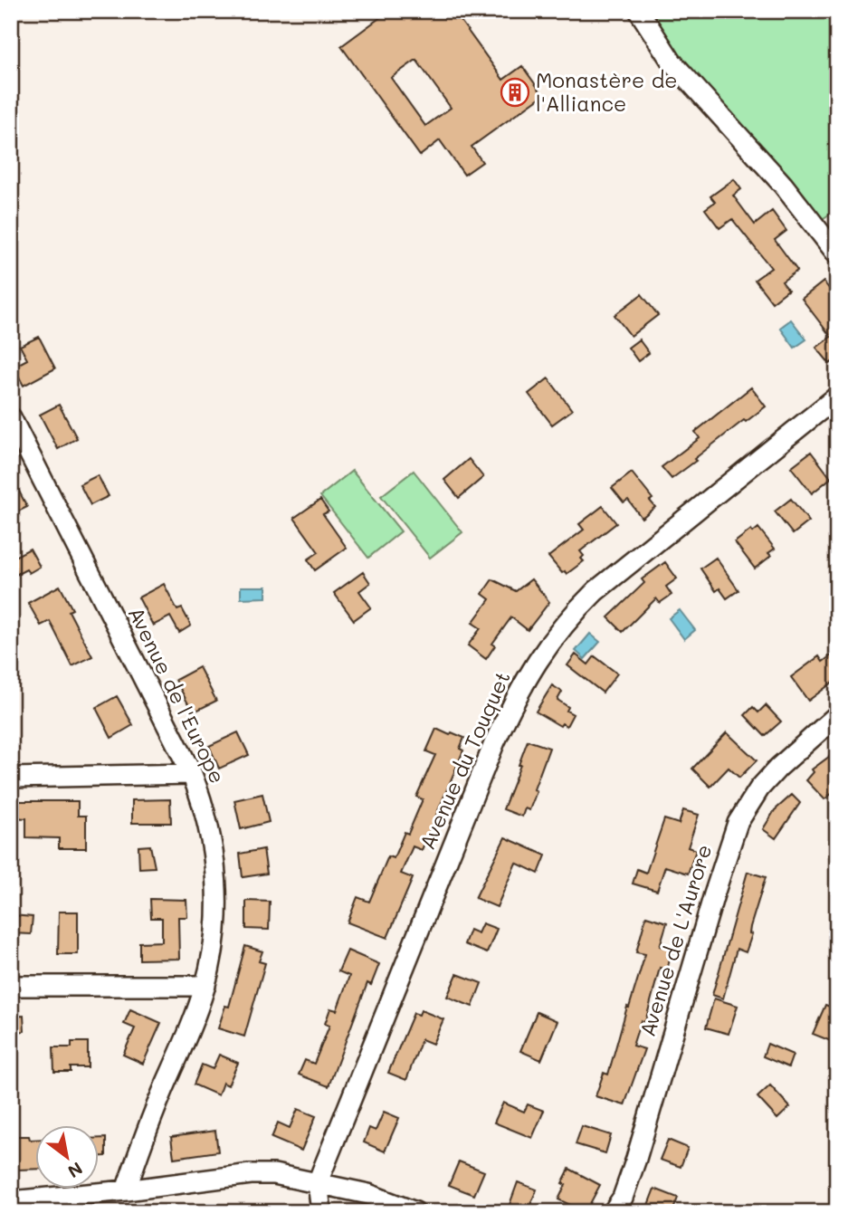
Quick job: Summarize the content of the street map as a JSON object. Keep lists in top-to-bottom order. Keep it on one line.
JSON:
{"streets":{"street":["Avenue de l'Europe","Avenue du Touquet","Avenue de L'Aurore"]},"places":{"building":["Monastère de l'Alliance"]},"north":"bottom right"}
